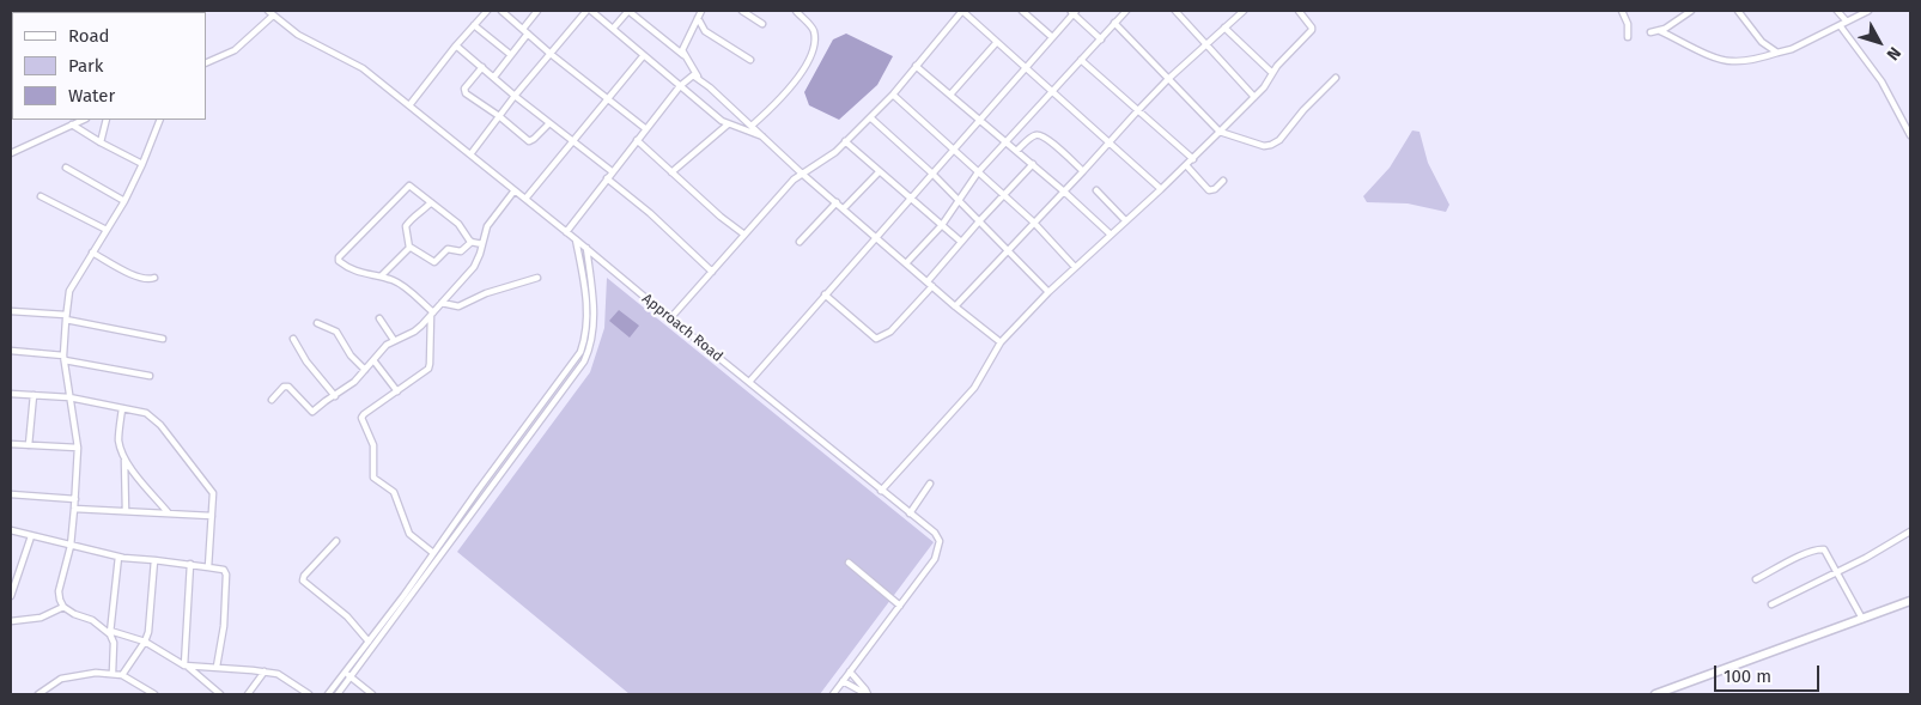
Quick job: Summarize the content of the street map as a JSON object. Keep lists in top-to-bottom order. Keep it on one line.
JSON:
{"streets":{"street":["Approach Road"]},"legend":["Road","Park","Water"],"scale_bar":"100 m","north":"bottom right"}
